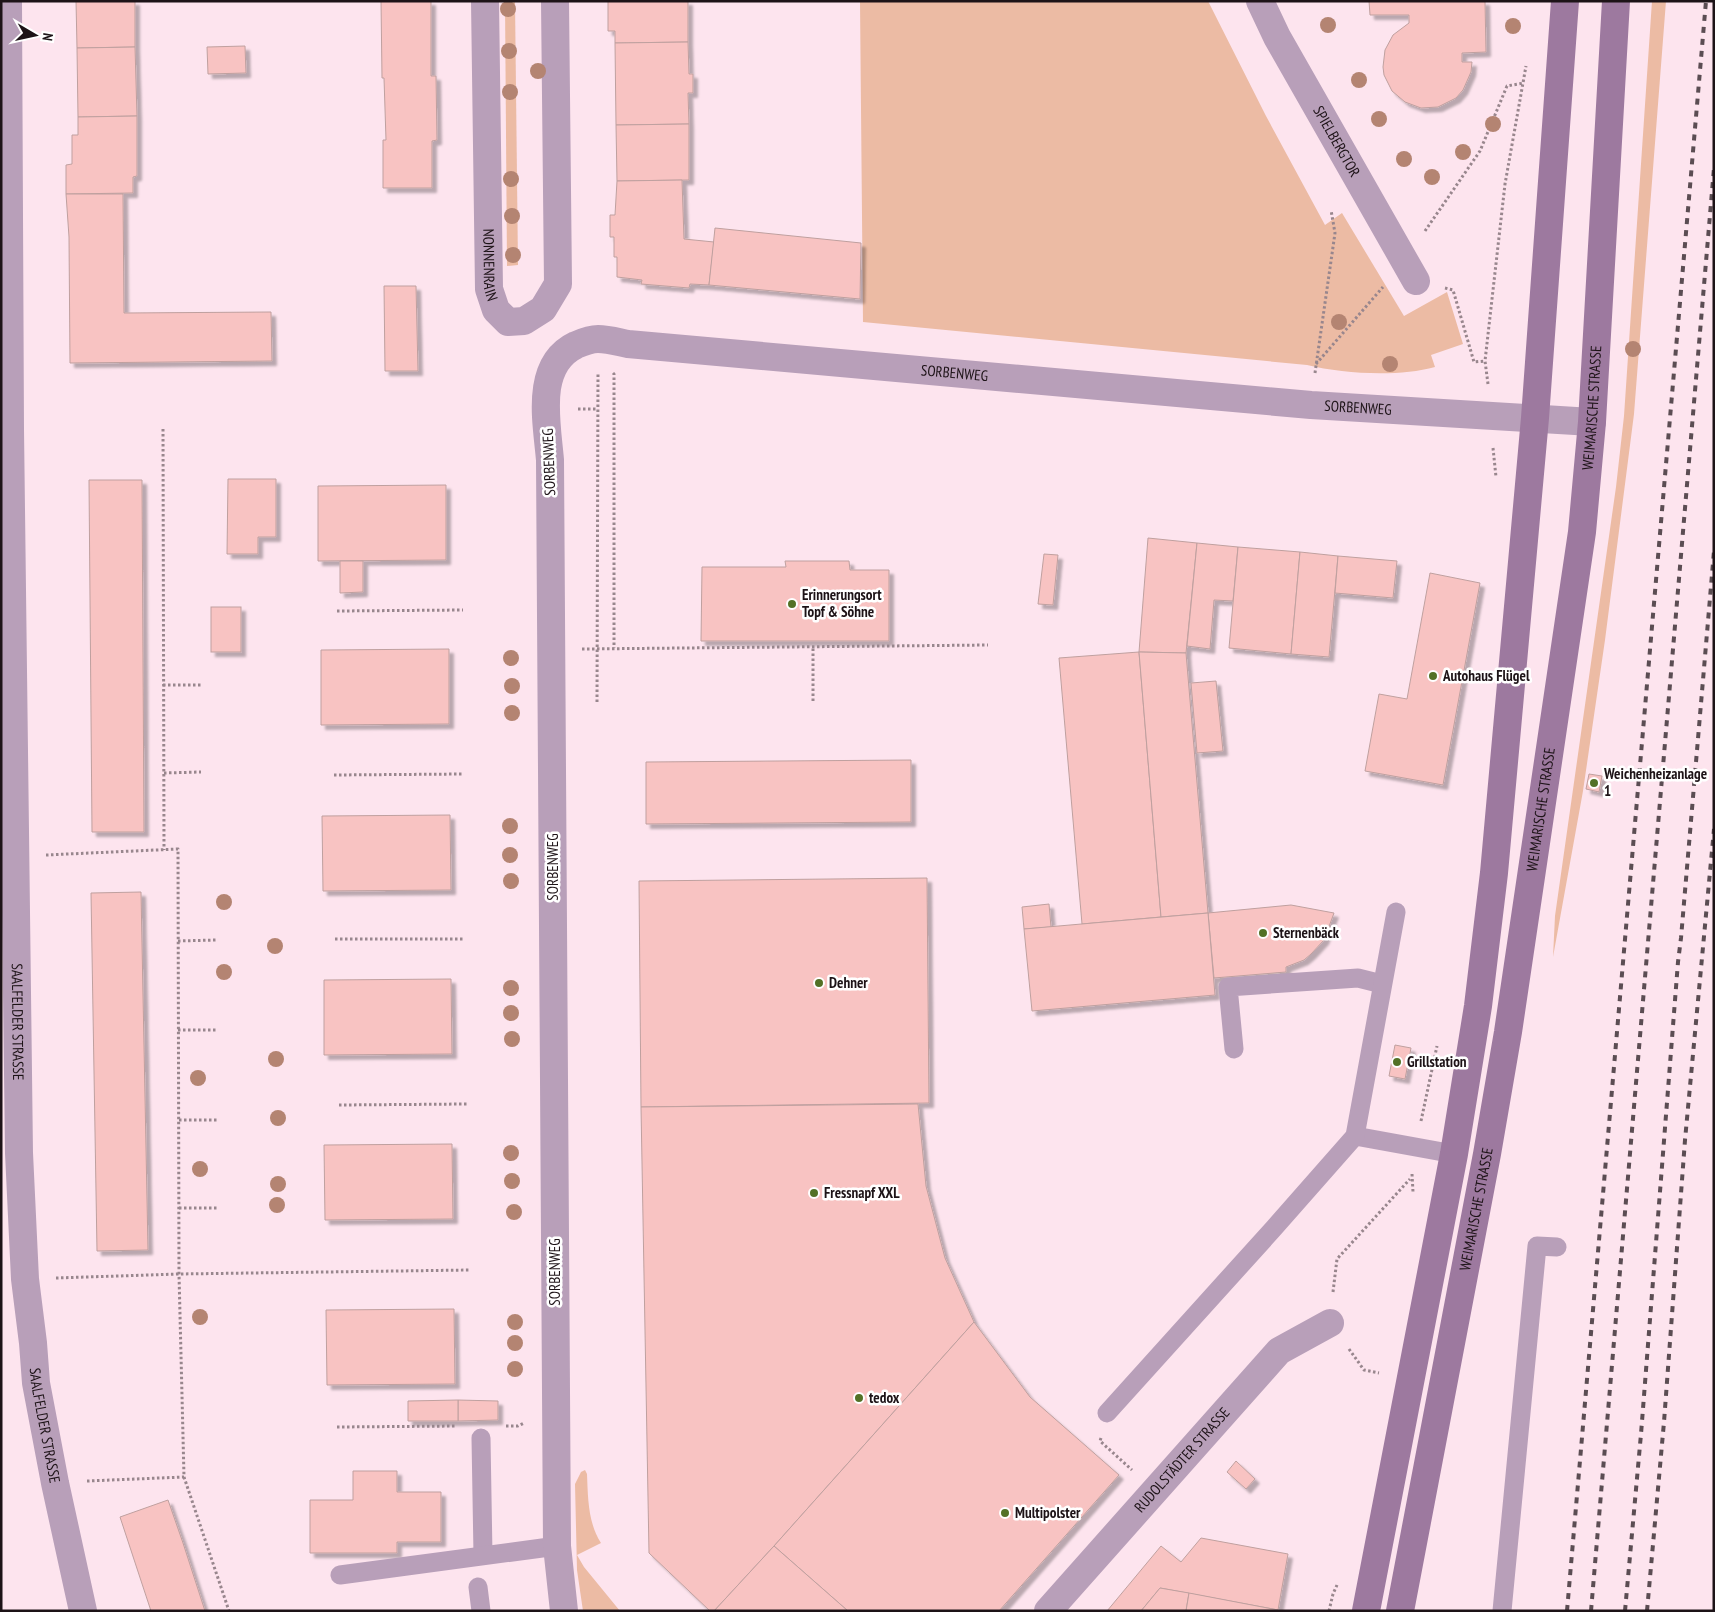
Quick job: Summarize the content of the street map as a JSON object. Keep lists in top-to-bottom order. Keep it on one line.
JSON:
{"streets":{"main road":["WEIMARISCHE STRASSE"],"street":["SPIELBERGTOR","NONNENRAIN","SORBENWEG","SAALFELDER STRASSE","RUDOLSTÄDTER STRASSE"]},"crossings":[["SORBENWEG","WEIMARISCHE STRASSE"]],"places":["Erinnerungsort Topf & Söhne","Autohaus Flügel","Weichenheizanlage 1","Sternenbäck","Dehner","Grillstation","Fressnapf XXL","tedox","Multipolster"],"north":"right"}
